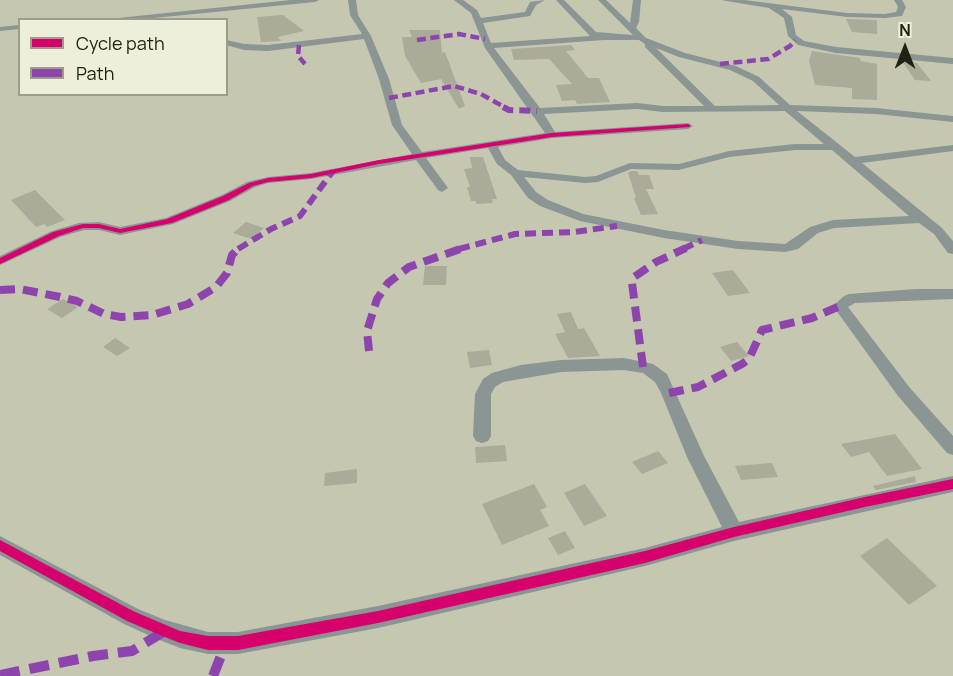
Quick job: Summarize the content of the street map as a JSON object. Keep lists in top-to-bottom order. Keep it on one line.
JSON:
{"legend":["Cycle path","Path"],"north":"top"}
